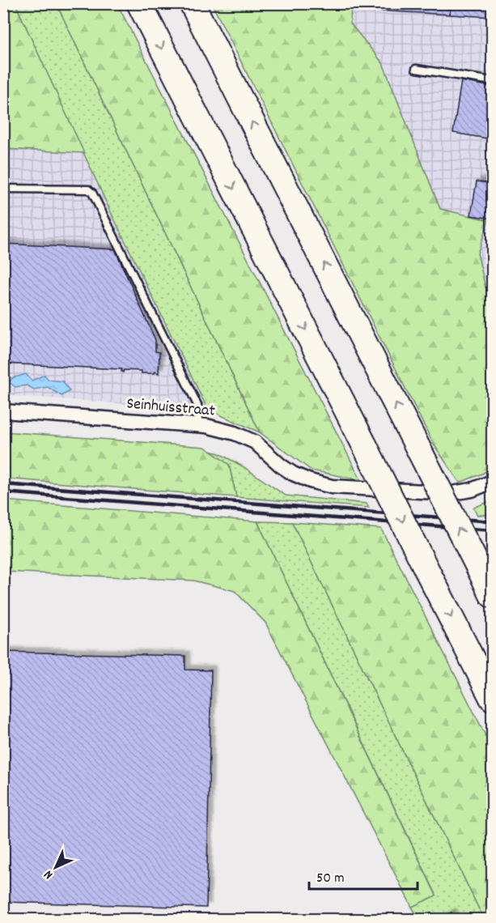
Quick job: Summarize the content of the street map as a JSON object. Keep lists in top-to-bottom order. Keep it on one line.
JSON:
{"streets":{"street":["Seinhuisstraat"]},"scale_bar":"50 m","north":"bottom left"}
